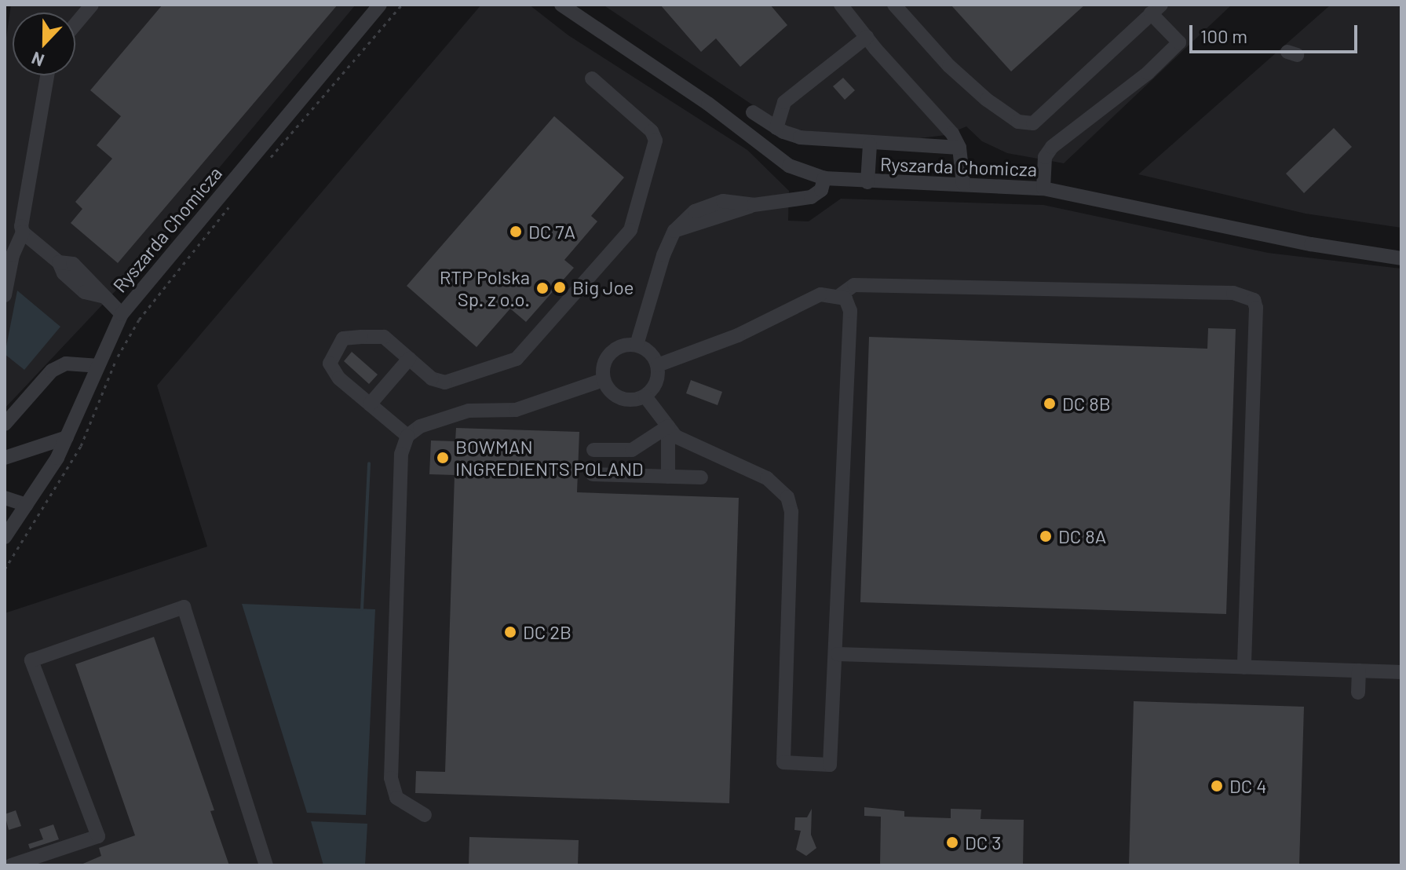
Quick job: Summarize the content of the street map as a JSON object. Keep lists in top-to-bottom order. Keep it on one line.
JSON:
{"streets":{"street":["Ryszarda Chomicza"]},"places":["DC 7A","Big Joe","RTP Polska Sp. z o.o.","DC 8B","BOWMAN INGREDIENTS POLAND","DC 8A","DC 2B","DC 4","DC 3"],"scale_bar":"100 m","north":"bottom"}
